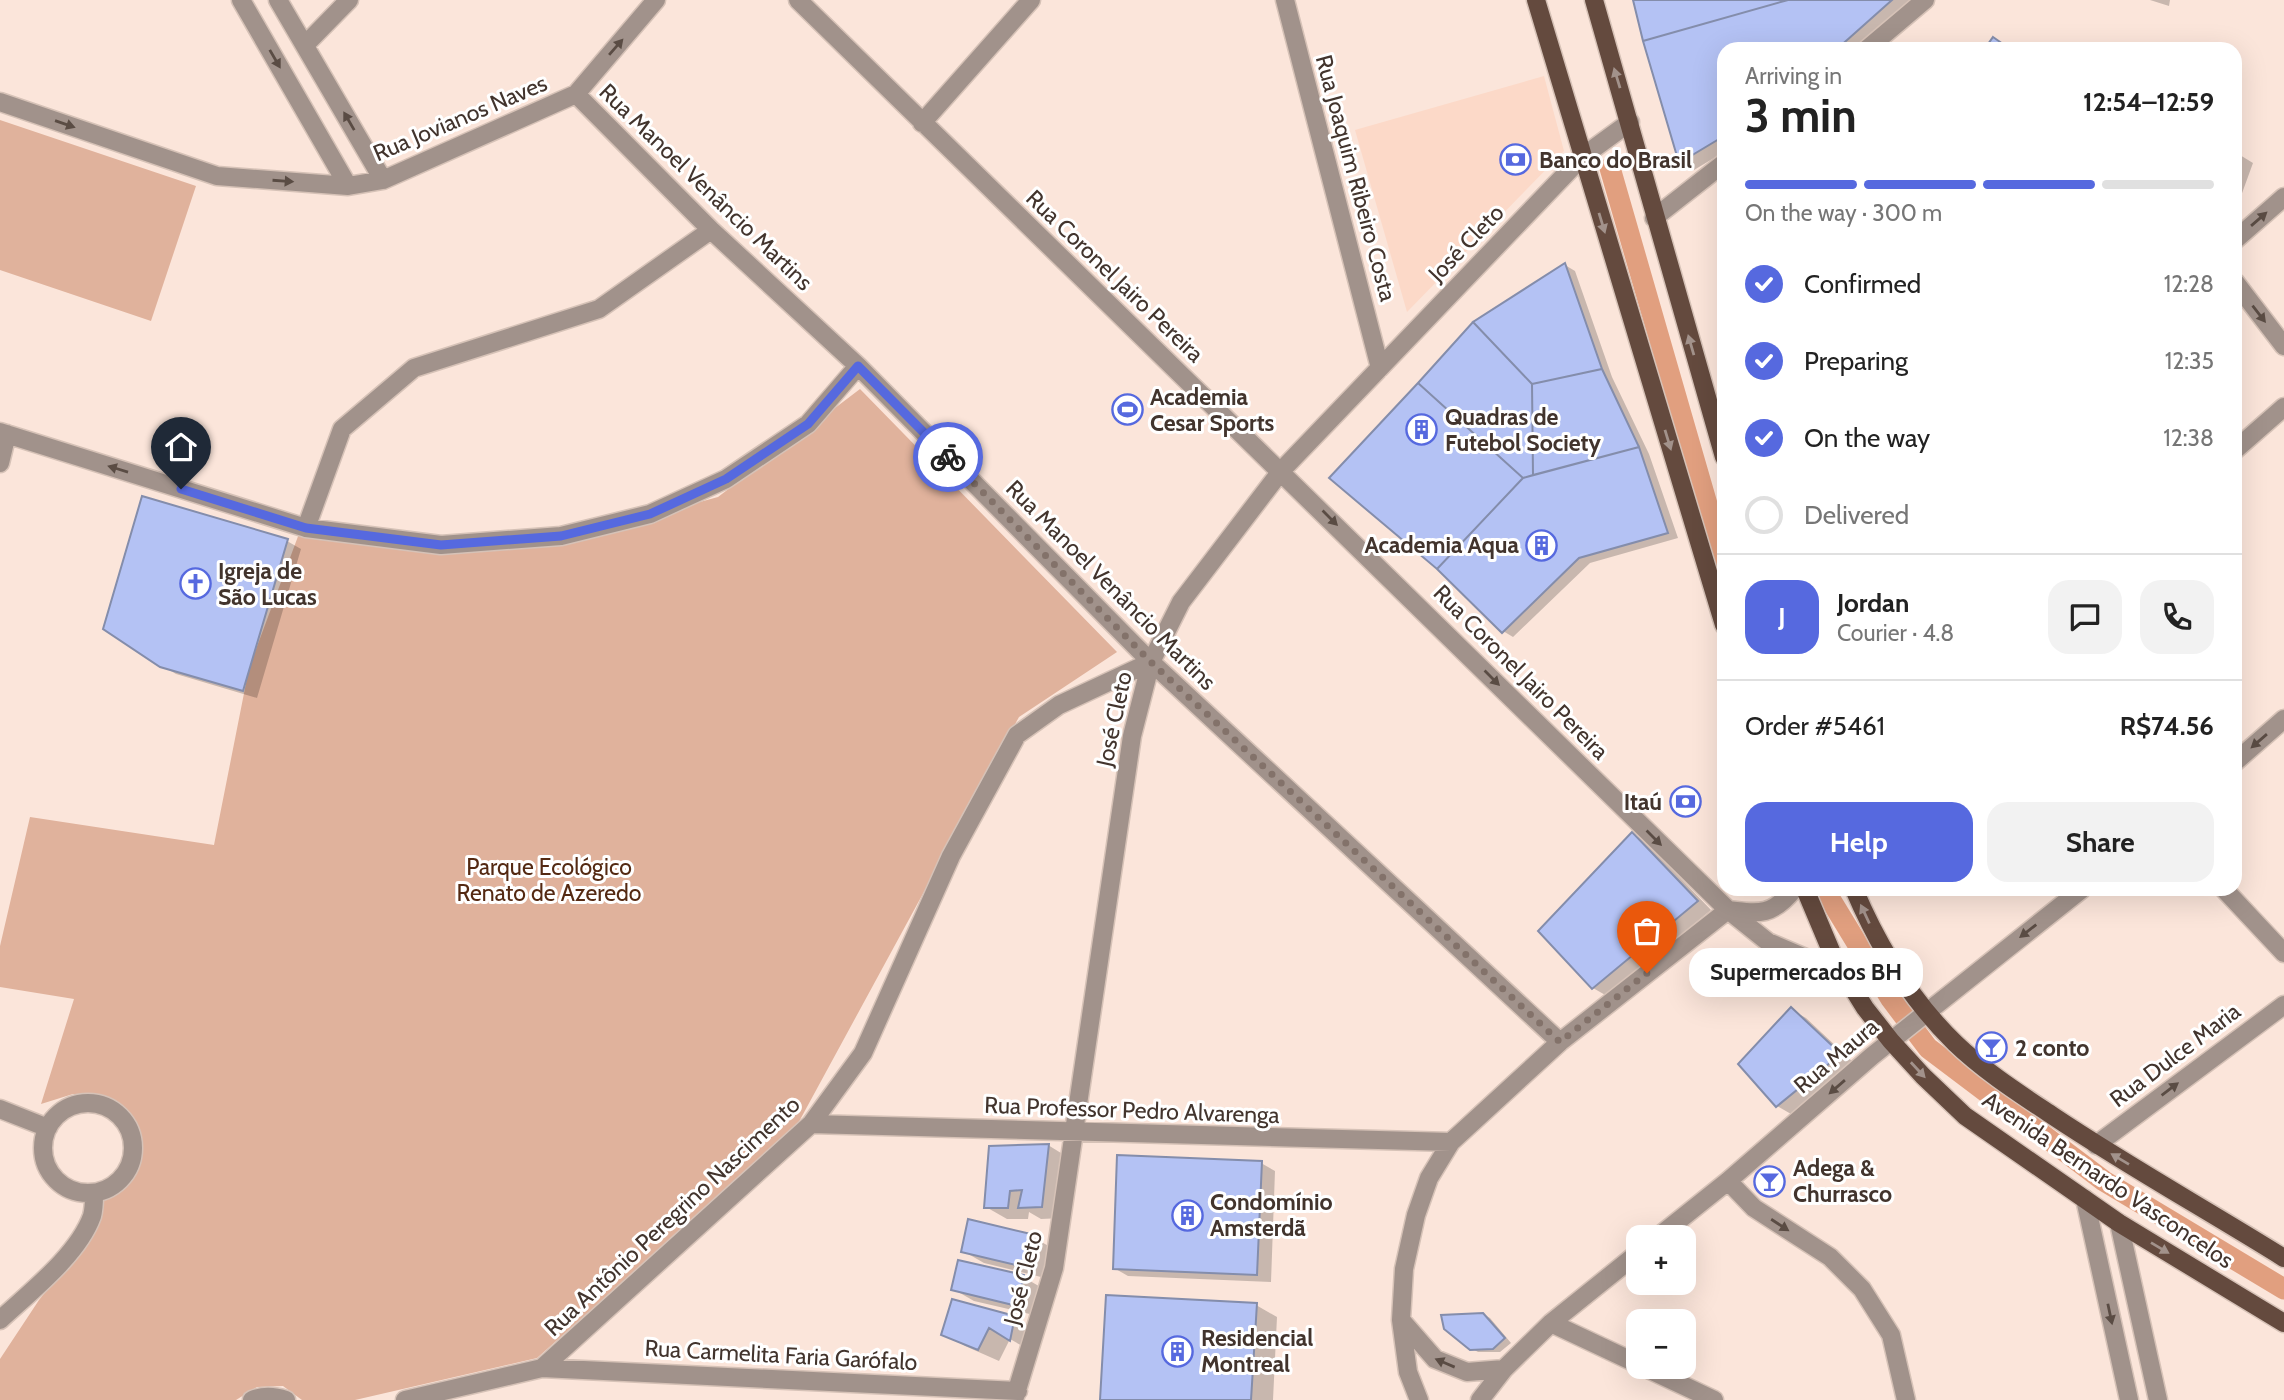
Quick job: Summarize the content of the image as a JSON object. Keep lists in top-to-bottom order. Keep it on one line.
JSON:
{"streets":{"main road":["Avenida Bernardo Vasconcelos"],"street":["Rua Jovianos Naves","Rua Joaquim Ribeiro Costa","Rua Manoel Venâncio Martins","José Cleto","Rua Coronel Jairo Pereira","Rua Dulce Maria","Rua Maura","Rua Professor Pedro Alvarenga","Rua Antônio Peregrino Nascimento","Rua Carmelita Faria Garófalo"]},"crossings":[["Rua Jovianos Naves","Rua Manoel Venâncio Martins"],["Rua Joaquim Ribeiro Costa","José Cleto"],["Rua Manoel Venâncio Martins","José Cleto"],["Rua Manoel Venâncio Martins","Rua Antônio Peregrino Nascimento"],["José Cleto","Rua Coronel Jairo Pereira"],["José Cleto","Rua Professor Pedro Alvarenga"],["José Cleto","Rua Antônio Peregrino Nascimento"],["José Cleto","Rua Carmelita Faria Garófalo"],["Rua Coronel Jairo Pereira","Avenida Bernardo Vasconcelos"],["Rua Dulce Maria","Avenida Bernardo Vasconcelos"],["Rua Maura","Avenida Bernardo Vasconcelos"],["Rua Professor Pedro Alvarenga","Rua Antônio Peregrino Nascimento"],["Rua Antônio Peregrino Nascimento","Rua Carmelita Faria Garófalo"]],"one_way":["Rua Jovianos Naves","Rua Coronel Jairo Pereira","Rua Dulce Maria","Rua Maura"],"parks":["Parque Ecológico Renato de Azeredo"],"places":{"bank":["Banco do Brasil","Itaú"],"sports":["Academia Cesar Sports"],"building":["Quadras de Futebol Society","Academia Aqua","Condomínio Amsterdã","Residencial Montreal"],"church":["Igreja de São Lucas"],"other":["Supermercados BH"],"bar":["2 conto","Adega & Churrasco"]},"page":{"heading":["3 min","Arriving in","12:54–12:59"],"panel":["Jordan","Courier · 4.8","Order #5461","R$74.56"],"bar":"On the way · 300 m","list":[["Confirmed","12:28"],["Preparing","12:35"],["On the way","12:38"],"Delivered"],"round":"J","buttons":["Help","Share"],"bubble":"Supermercados BH","map_buttons":["+","−"]}}
